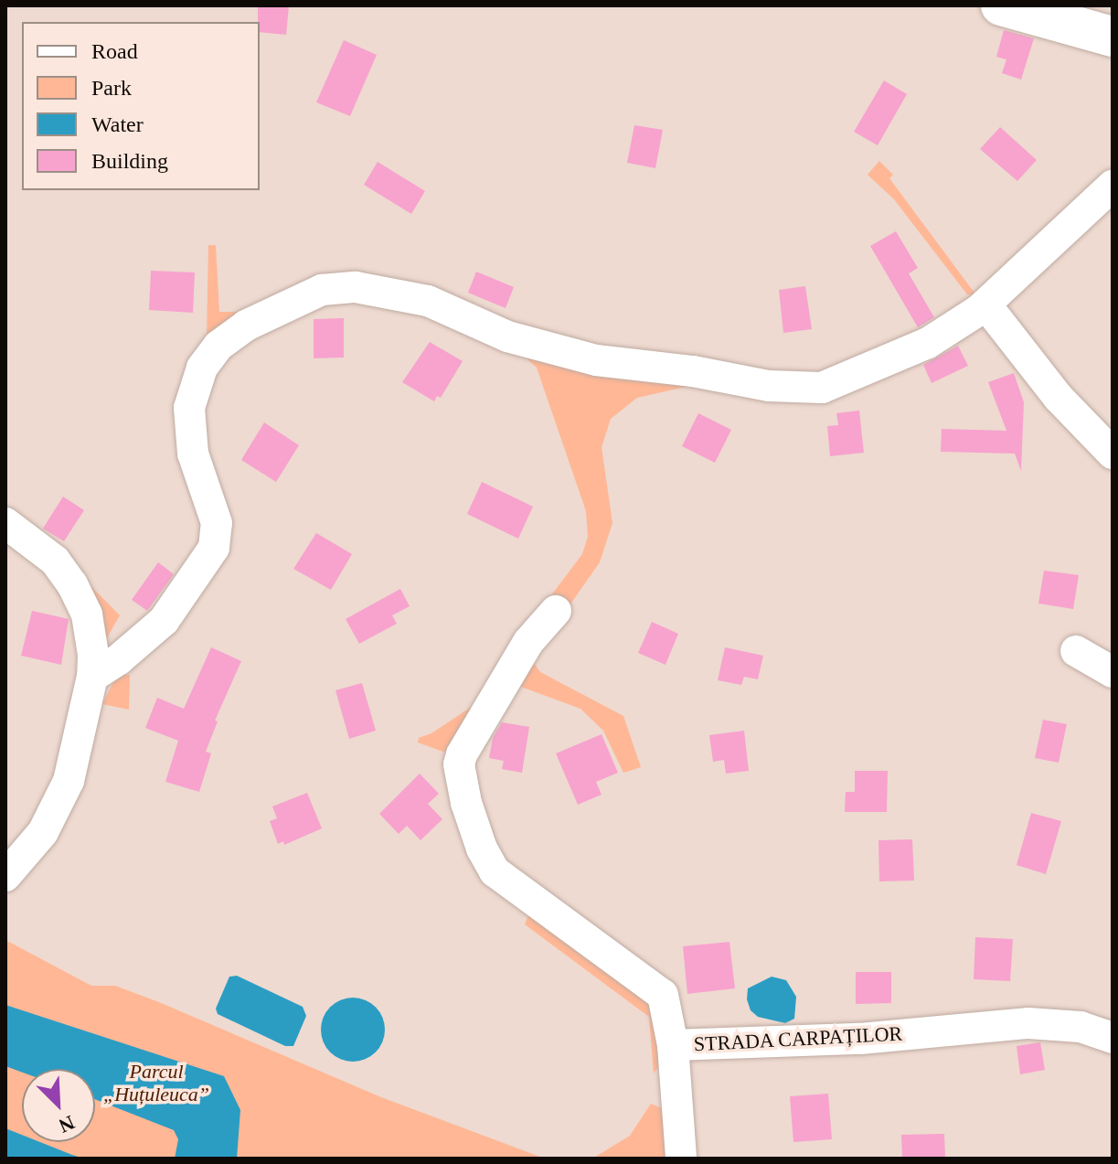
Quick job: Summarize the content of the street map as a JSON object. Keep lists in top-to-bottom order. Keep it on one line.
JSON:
{"streets":{"street":["STRADA CARPAȚILOR"]},"parks":["Parcul „Huțuleuca”"],"legend":["Road","Park","Water","Building"],"north":"bottom right"}
